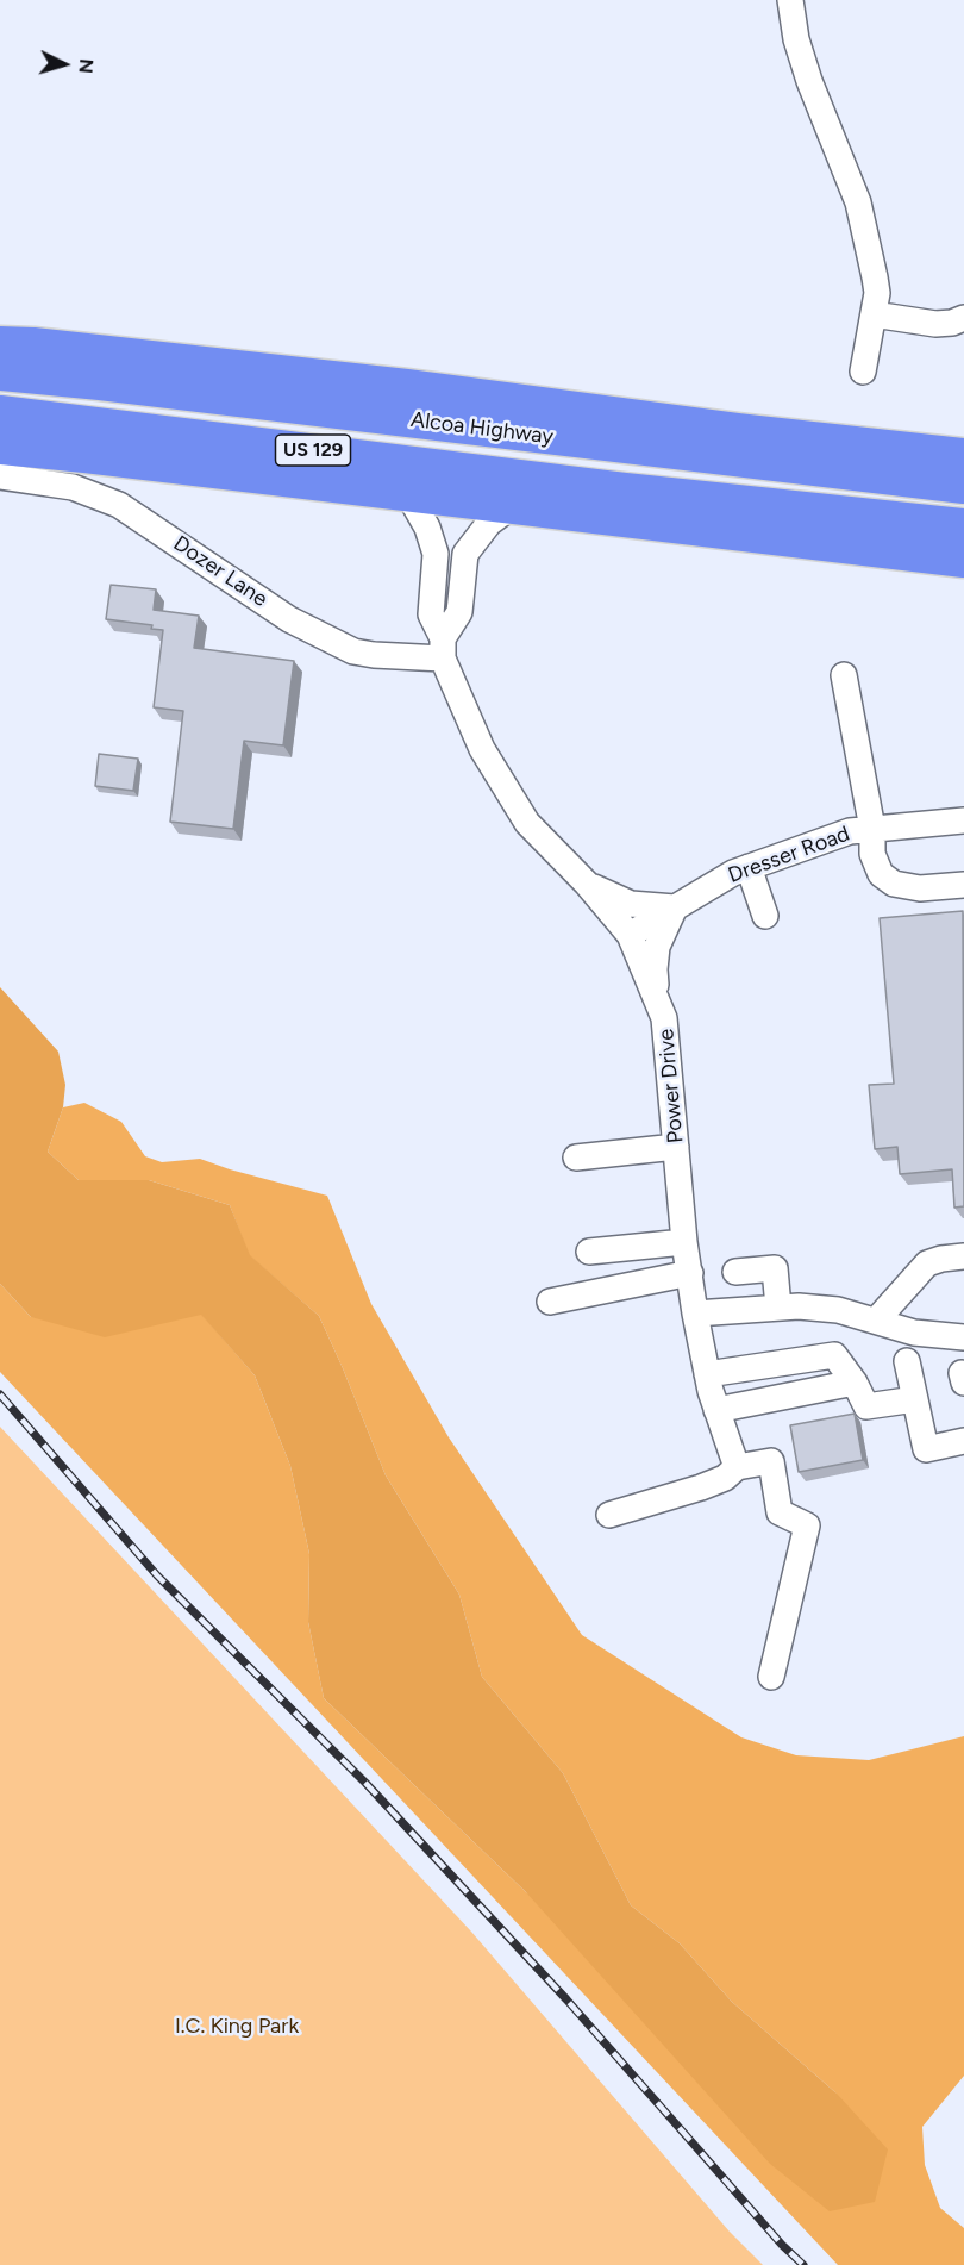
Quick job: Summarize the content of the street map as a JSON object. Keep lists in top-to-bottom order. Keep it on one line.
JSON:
{"streets":{"highway":["Alcoa Highway","US 129"],"street":["Dozer Lane","Dresser Road","Power Drive"]},"crossings":[["Dozer Lane","Power Drive"],["Dresser Road","Power Drive"]],"parks":["I.C. King Park"],"north":"right"}
